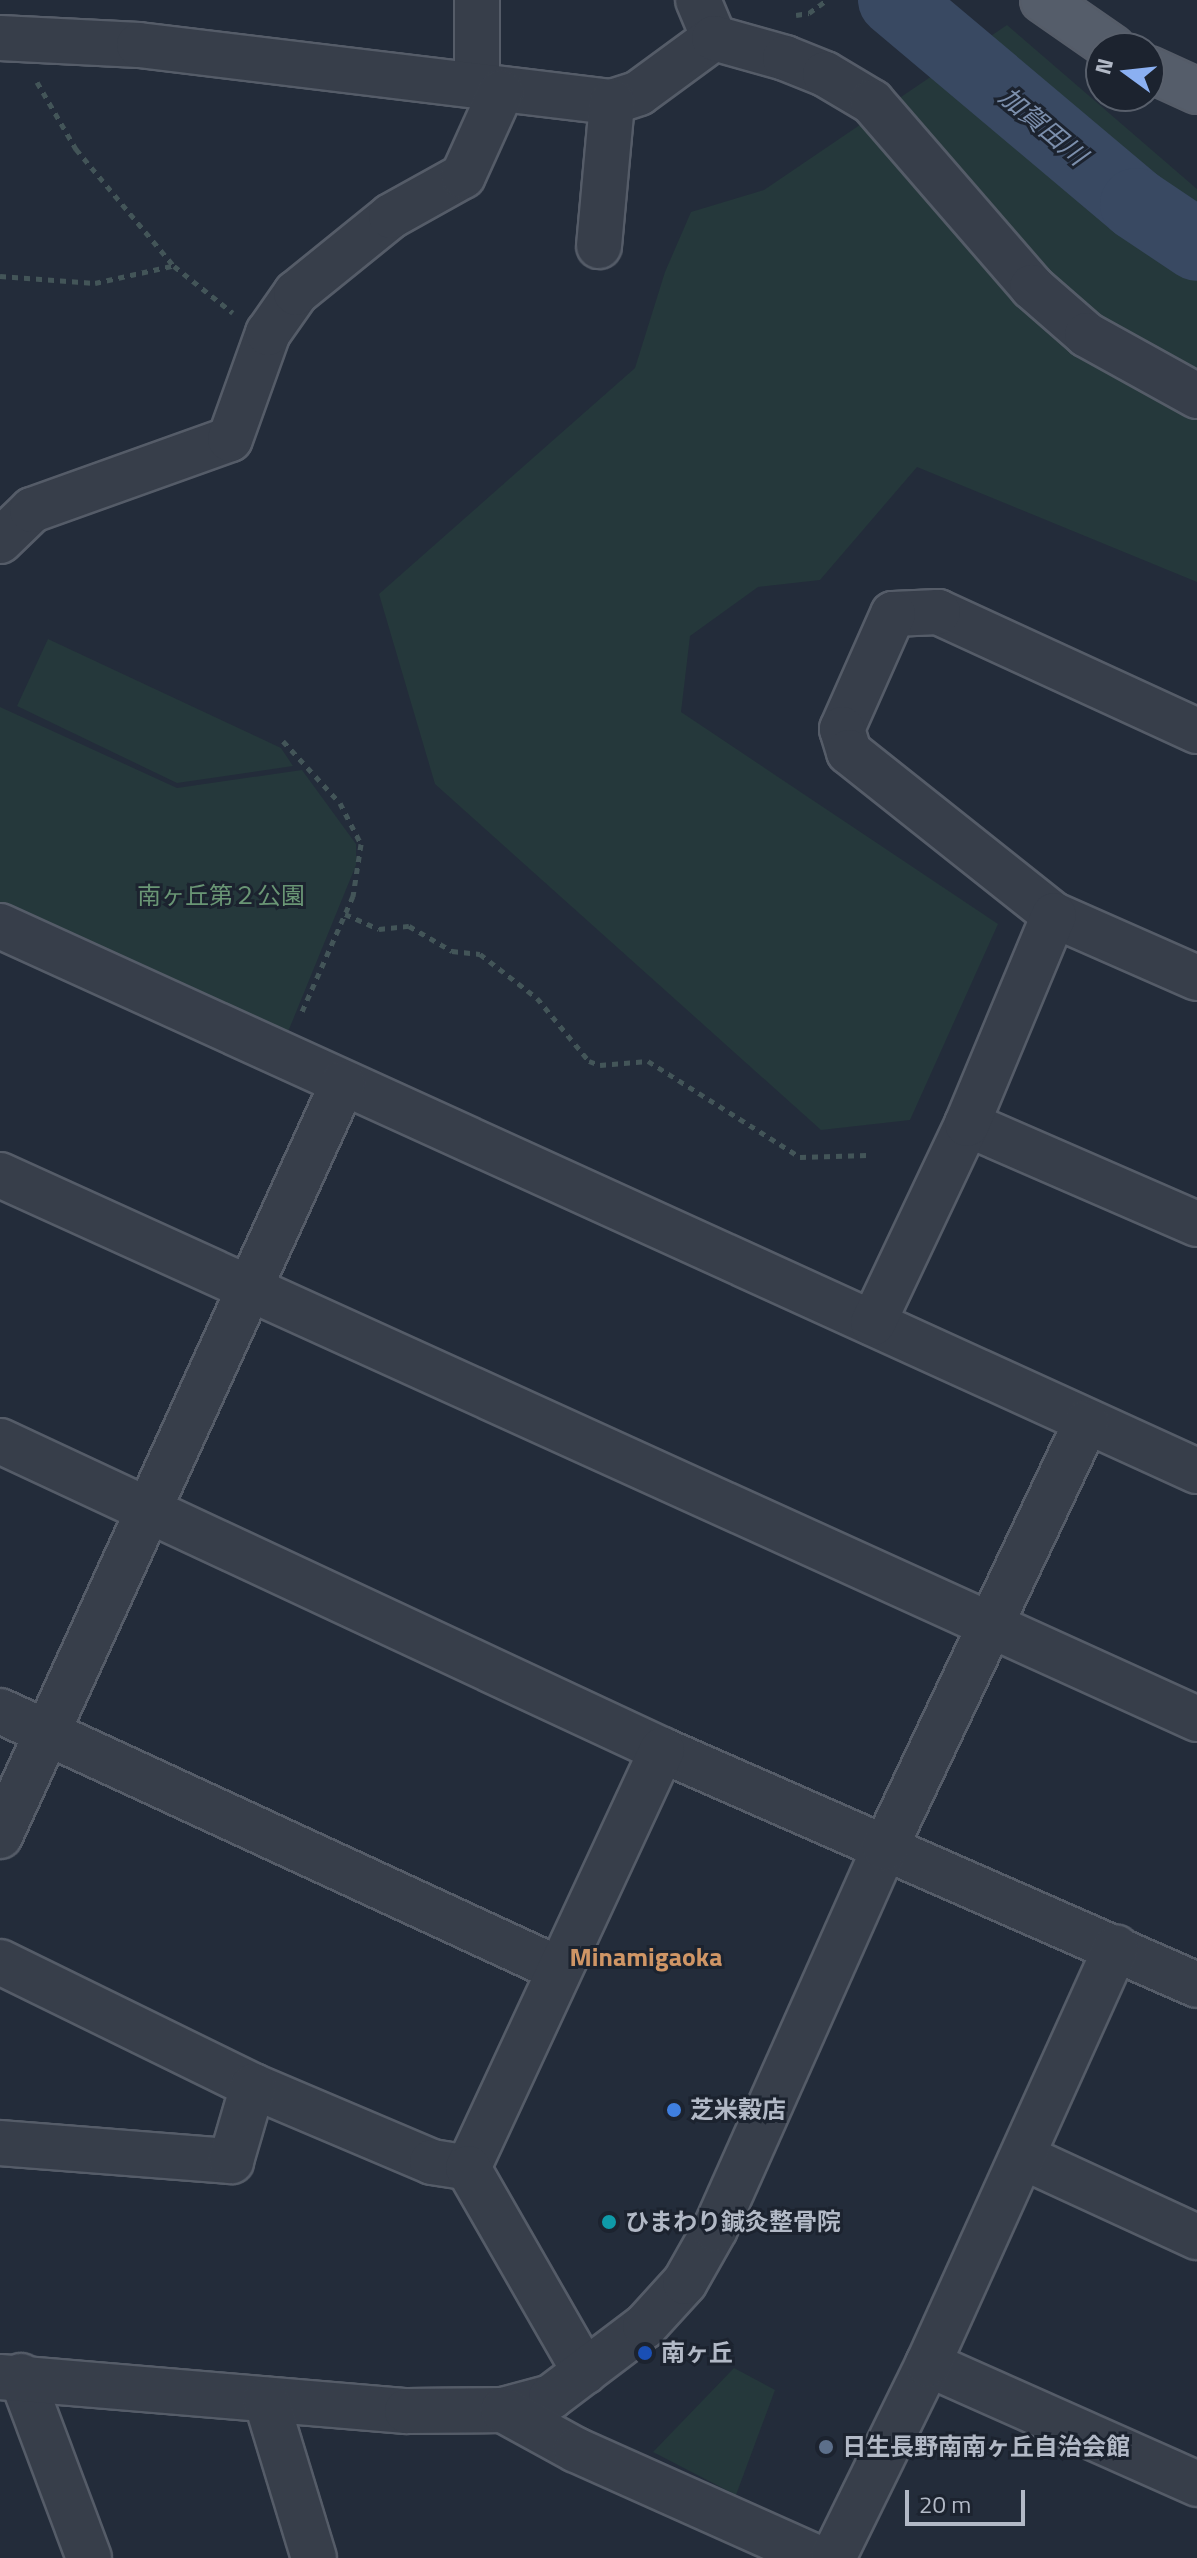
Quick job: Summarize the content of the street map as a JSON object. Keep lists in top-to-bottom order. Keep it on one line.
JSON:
{"districts":["Minamigaoka"],"water":["加賀田川"],"parks":["南ヶ丘第２公園"],"places":["芝米穀店","ひまわり鍼灸整骨院","南ヶ丘","日生長野南南ヶ丘自治会館"],"scale_bar":"20 m","north":"left"}
